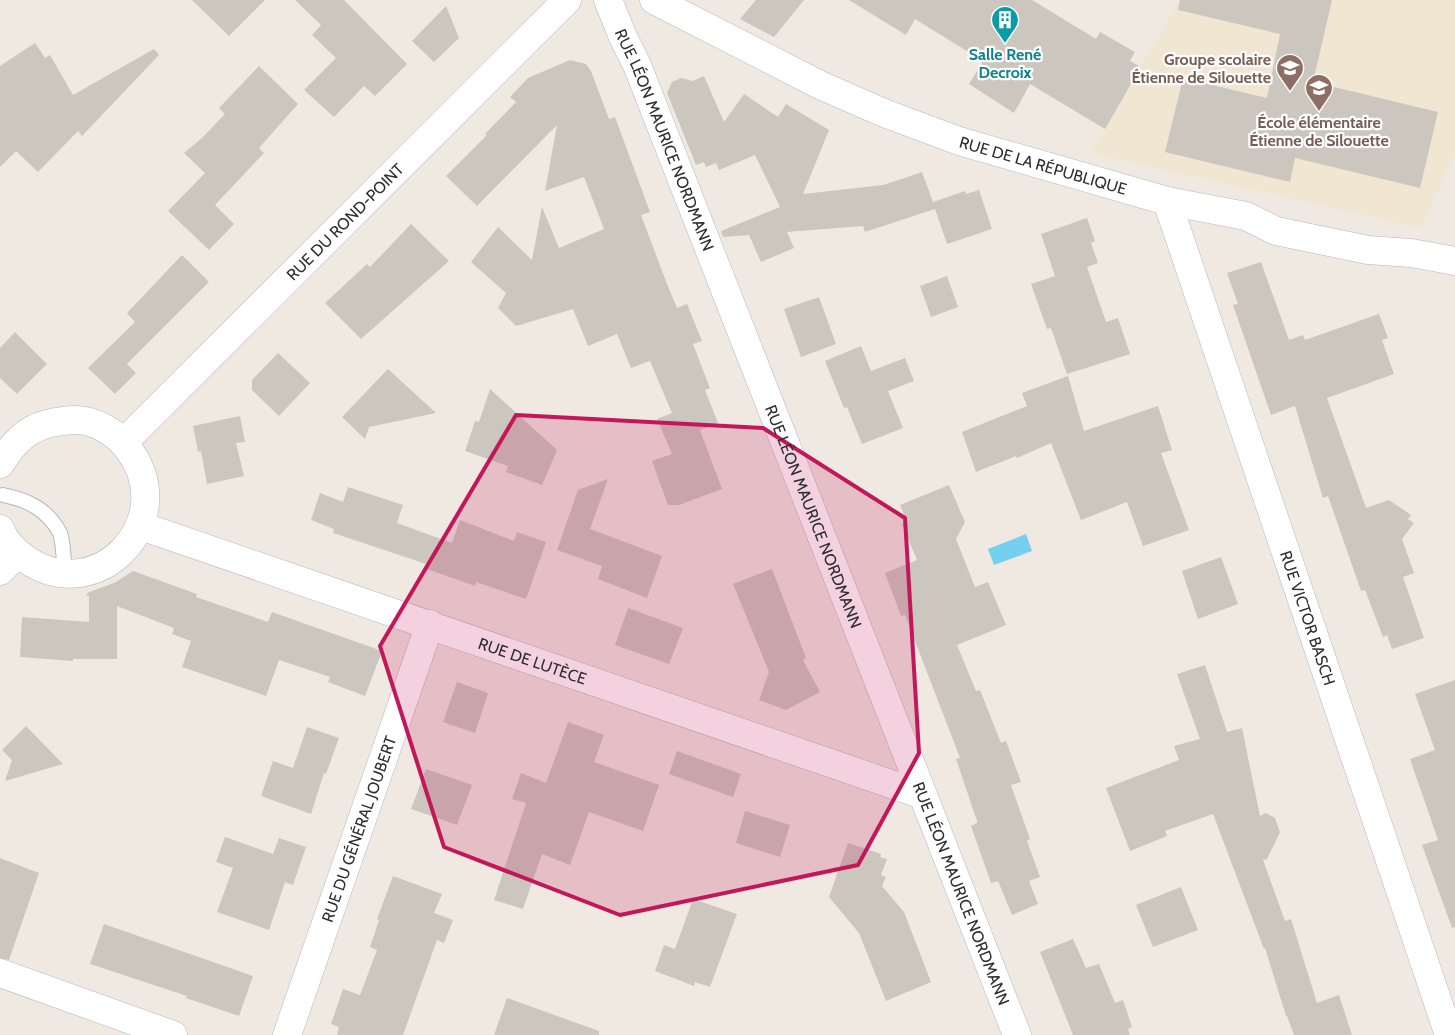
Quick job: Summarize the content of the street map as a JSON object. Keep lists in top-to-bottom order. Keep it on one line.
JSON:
{"streets":{"street":["RUE LÉON MAURICE NORDMANN","RUE DE LA RÉPUBLIQUE","RUE DU ROND-POINT","RUE VICTOR BASCH","RUE DE LUTÈCE","RUE DU GÉNÉRAL JOUBERT"]},"crossings":[["RUE LÉON MAURICE NORDMANN","RUE DE LUTÈCE"],["RUE DE LA RÉPUBLIQUE","RUE VICTOR BASCH"],["RUE DE LUTÈCE","RUE DU GÉNÉRAL JOUBERT"]],"places":{"building":["Salle René Decroix"],"school or university":["Groupe scolaire Étienne de Silouette","École élémentaire Étienne de Silouette"]}}
